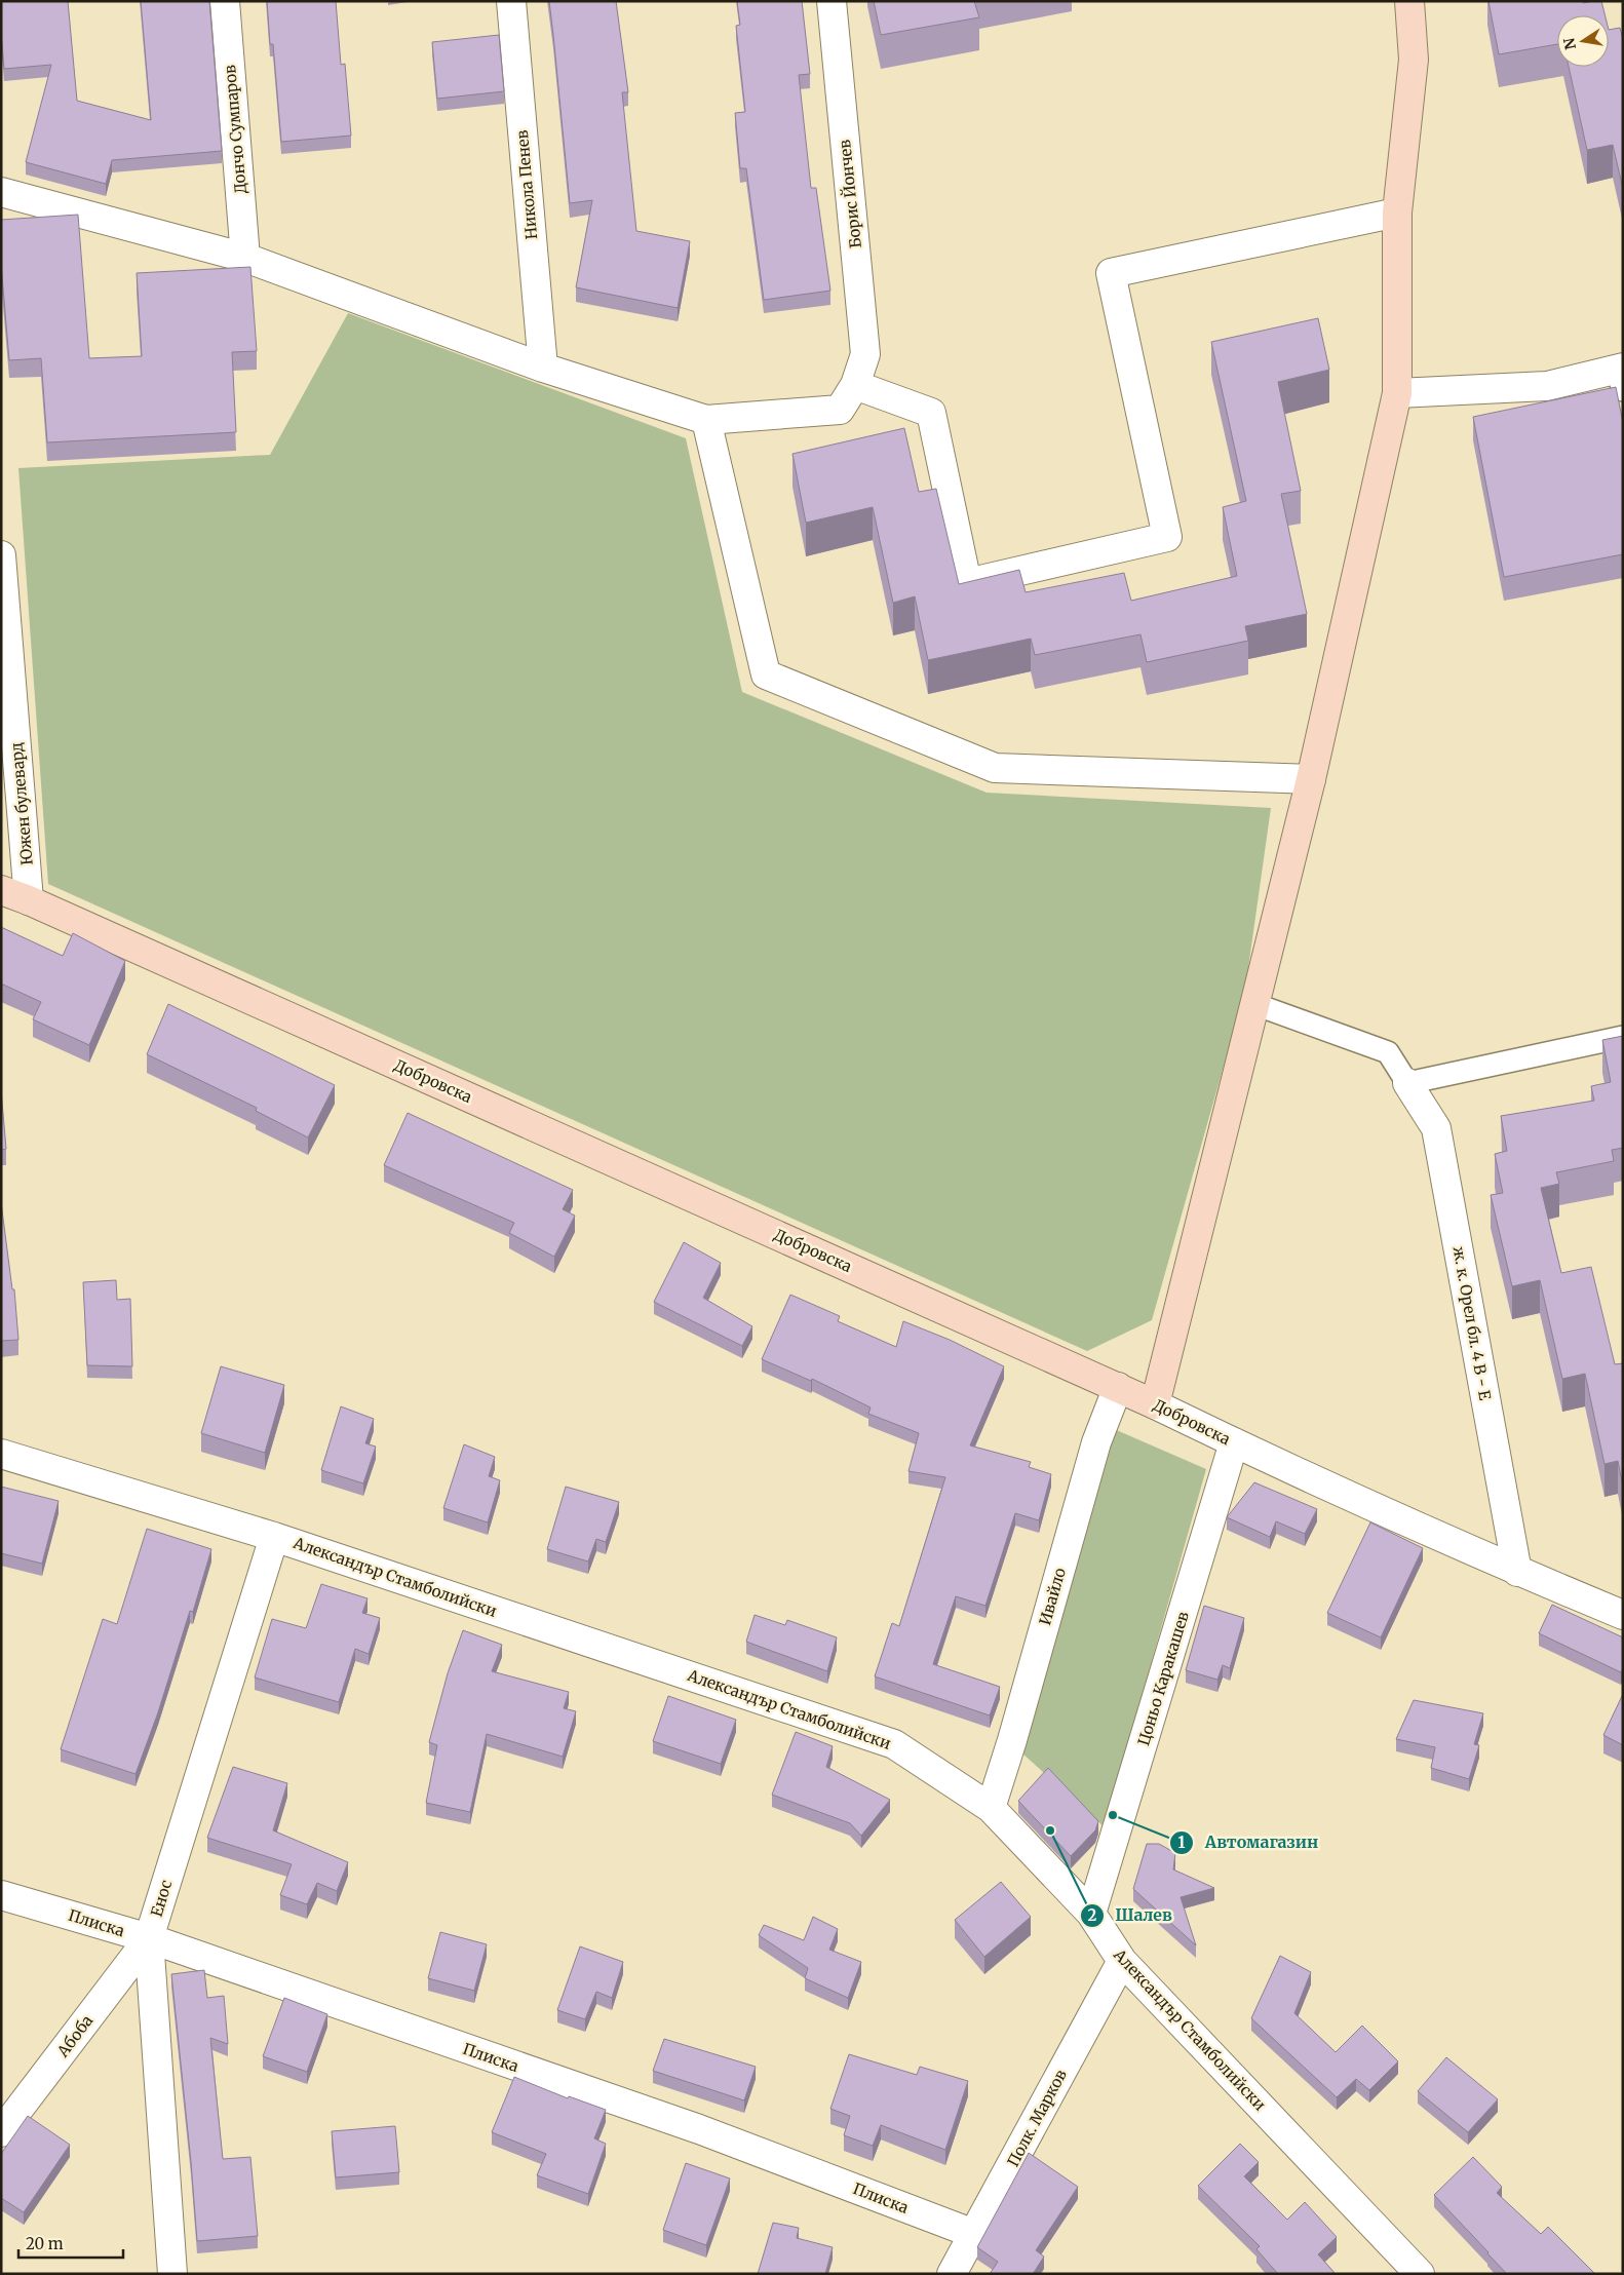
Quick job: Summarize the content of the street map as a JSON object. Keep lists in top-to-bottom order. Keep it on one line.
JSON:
{"streets":{"street":["Дончо Сумпаров","Никола Пенев","Борис Йончев","Южен булевард","Добровска","ж. к. Орел бл. 4 В - Е","Александър Стамболийски","Ивайло","Цоньо Каракашев","Енос","Плиска","Абоба","Полк. Марков"]},"crossings":[["Южен булевард","Добровска"],["Добровска","ж. к. Орел бл. 4 В - Е"],["Добровска","Ивайло"],["Добровска","Цоньо Каракашев"],["Александър Стамболийски","Ивайло"],["Александър Стамболийски","Цоньо Каракашев"],["Александър Стамболийски","Енос"],["Александър Стамболийски","Полк. Марков"],["Енос","Плиска"],["Енос","Абоба"],["Плиска","Абоба"],["Плиска","Полк. Марков"]],"places":["Автомагазин","Шалев"],"scale_bar":"20 m","north":"left"}
